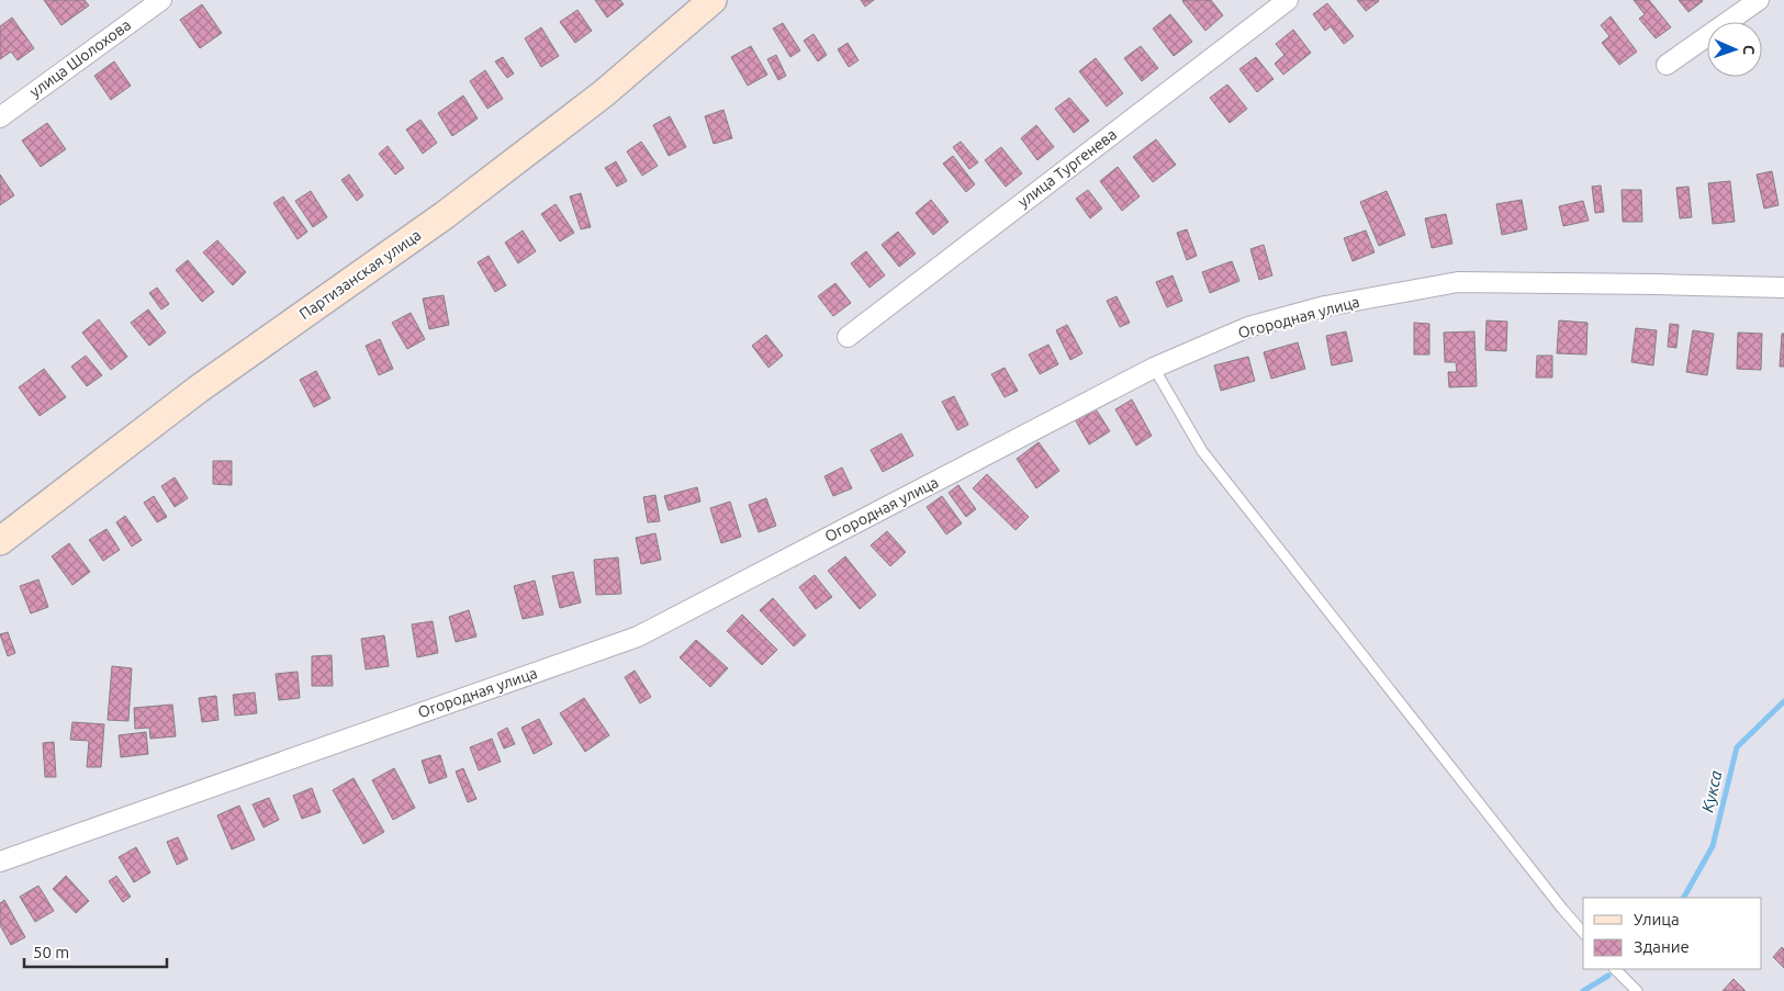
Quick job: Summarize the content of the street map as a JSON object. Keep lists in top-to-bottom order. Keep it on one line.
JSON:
{"streets":{"street":["улица Шолохова","улица Тургенева","Партизанская улица","Огородная улица"]},"water":["Кукса"],"legend":["Улица","Здание"],"scale_bar":"50 m","north":"right"}
